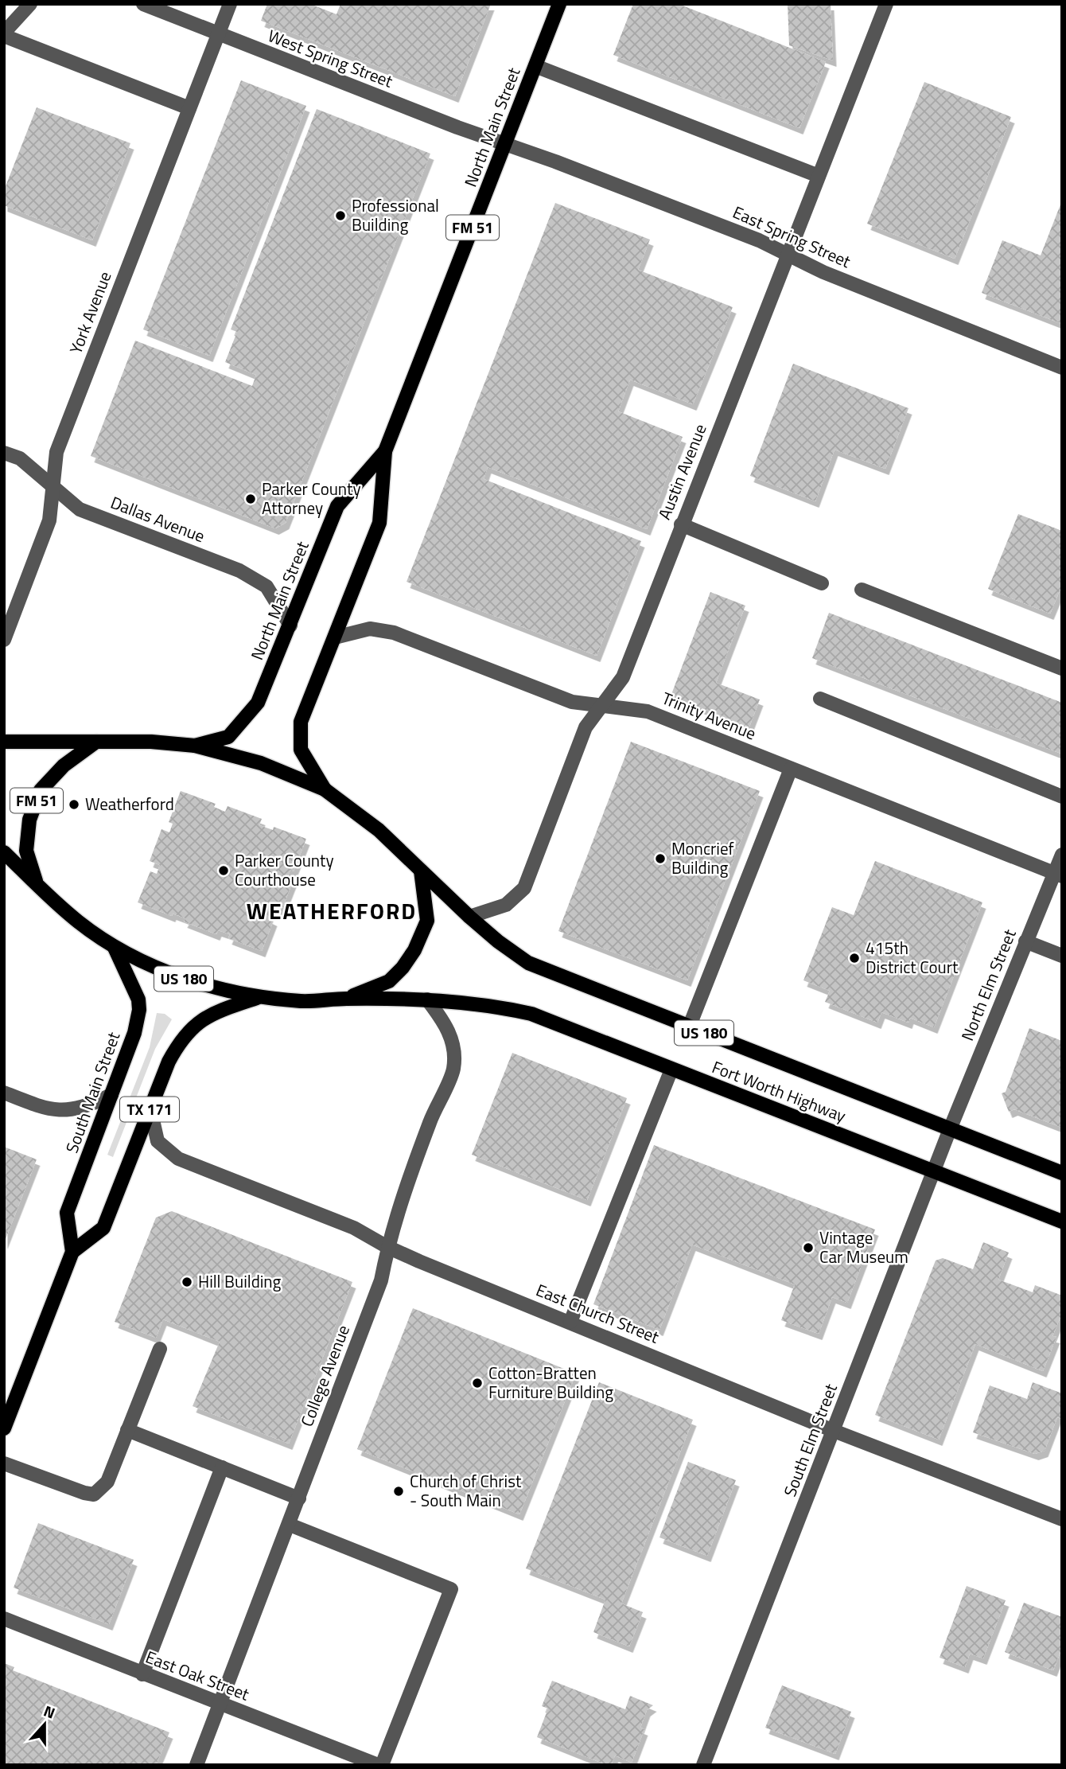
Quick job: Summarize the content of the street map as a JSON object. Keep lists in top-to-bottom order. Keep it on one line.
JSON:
{"streets":{"main road":["North Main Street","FM 51","US 180","Fort Worth Highway","South Main Street","TX 171"],"street":["West Spring Street","East Spring Street","York Avenue","Austin Avenue","Dallas Avenue","Trinity Avenue","North Elm Street","East Church Street","College Avenue","South Elm Street","East Oak Street"]},"crossings":[["West Spring Street","North Main Street"],["West Spring Street","East Spring Street"],["West Spring Street","York Avenue"],["North Main Street","East Spring Street"],["North Main Street","Dallas Avenue"],["North Main Street","Trinity Avenue"],["North Main Street","US 180"],["FM 51","US 180"],["East Spring Street","Austin Avenue"],["York Avenue","Dallas Avenue"],["Austin Avenue","Trinity Avenue"],["Austin Avenue","US 180"],["Austin Avenue","Fort Worth Highway"],["Trinity Avenue","North Elm Street"],["US 180","Fort Worth Highway"],["US 180","South Main Street"],["US 180","TX 171"],["North Elm Street","Fort Worth Highway"],["North Elm Street","South Elm Street"],["Fort Worth Highway","College Avenue"],["Fort Worth Highway","South Elm Street"],["South Main Street","TX 171"],["TX 171","East Church Street"],["East Church Street","College Avenue"],["East Church Street","South Elm Street"],["College Avenue","East Oak Street"]],"districts":["WEATHERFORD"],"places":["Professional Building","Parker County Attorney","Weatherford","Moncrief Building","Parker County Courthouse","415th District Court","Vintage Car Museum","Hill Building","Cotton-Bratten Furniture Building","Church of Christ - South Main"],"north":"top"}
